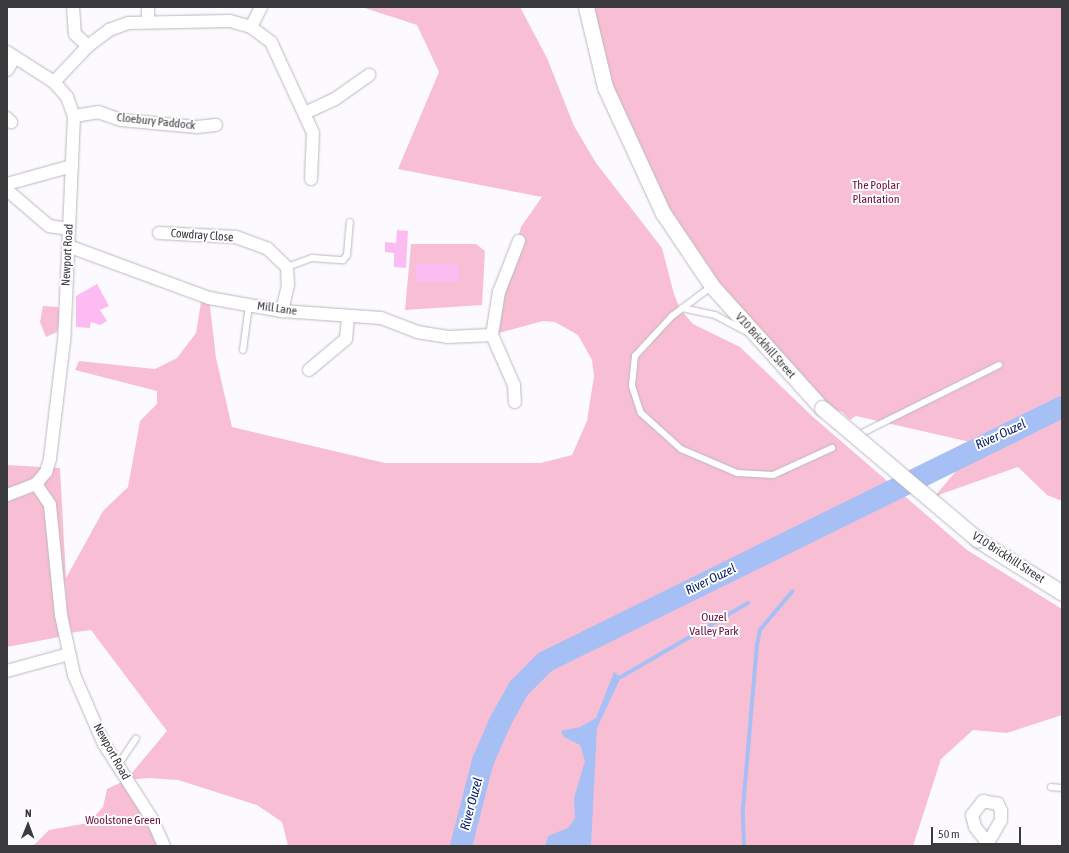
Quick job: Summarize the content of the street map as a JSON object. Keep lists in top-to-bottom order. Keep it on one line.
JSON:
{"streets":{"street":["Cloebury Paddock","Cowdray Close","Newport Road","Mill Lane","V10 Brickhill Street"]},"crossings":[["Cloebury Paddock","Newport Road"],["Newport Road","Mill Lane"]],"water":["River Ouzel"],"parks":["The Poplar Plantation","Ouzel Valley Park","Woolstone Green"],"scale_bar":"50 m","north":"top"}
